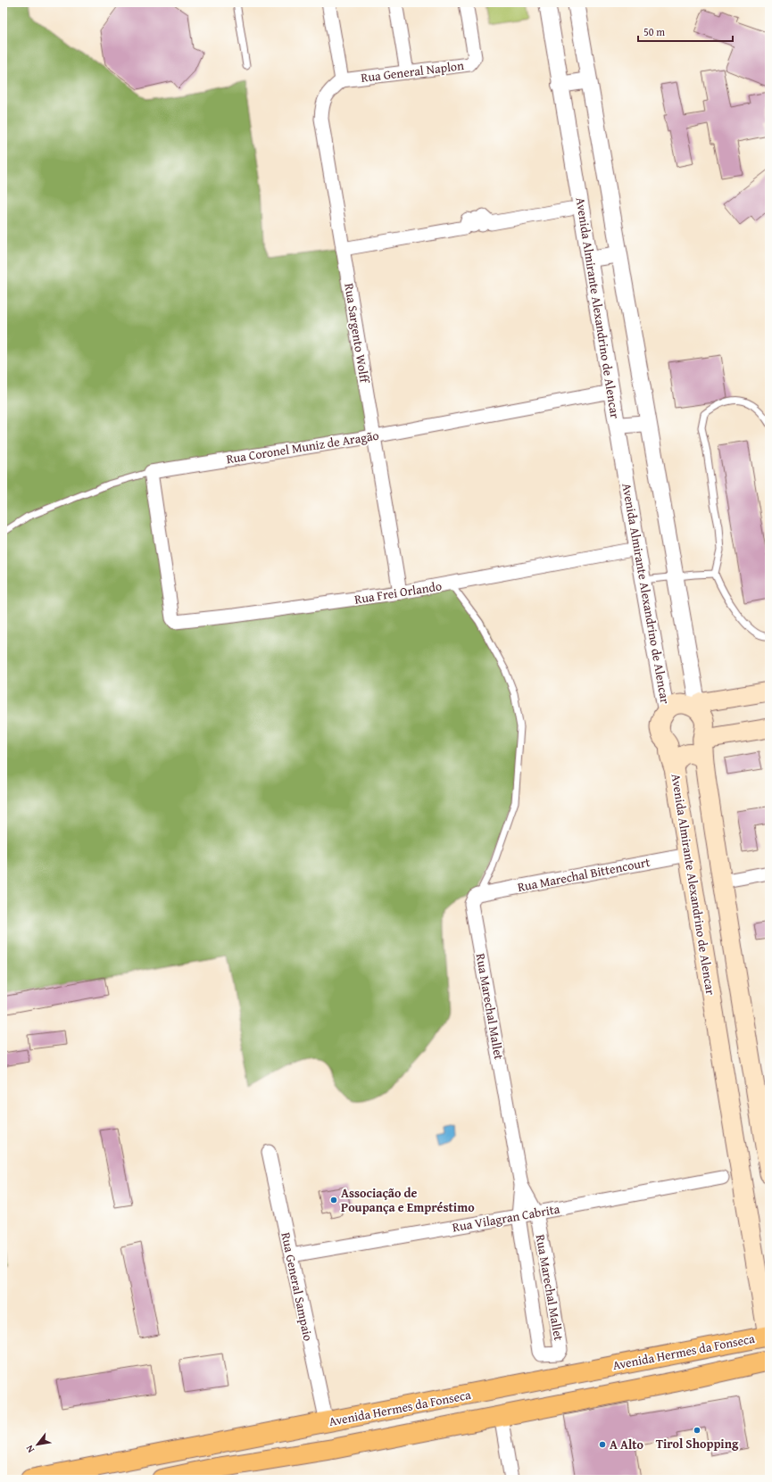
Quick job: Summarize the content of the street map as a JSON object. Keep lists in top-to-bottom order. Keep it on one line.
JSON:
{"streets":{"main road":["Avenida Almirante Alexandrino de Alencar","Avenida Hermes da Fonseca"],"street":["Rua General Naplon","Rua Sargento Wolff","Rua Coronel Muniz de Aragão","Rua Frei Orlando","Rua Marechal Bittencourt","Rua Marechal Mallet","Rua Vilagran Cabrita","Rua General Sampaio"]},"crossings":[["Rua General Naplon","Rua Sargento Wolff"],["Avenida Almirante Alexandrino de Alencar","Rua Coronel Muniz de Aragão"],["Avenida Almirante Alexandrino de Alencar","Rua Marechal Bittencourt"],["Avenida Almirante Alexandrino de Alencar","Avenida Hermes da Fonseca"],["Rua Sargento Wolff","Rua Coronel Muniz de Aragão"],["Rua Sargento Wolff","Rua Frei Orlando"],["Rua Coronel Muniz de Aragão","Rua Frei Orlando"],["Rua Marechal Bittencourt","Rua Marechal Mallet"],["Rua Marechal Mallet","Rua Vilagran Cabrita"],["Rua Vilagran Cabrita","Rua General Sampaio"],["Rua General Sampaio","Avenida Hermes da Fonseca"]],"places":["Associação de Poupança e Empréstimo","Tirol Shopping","A Alto"],"scale_bar":"50 m","north":"bottom left"}
